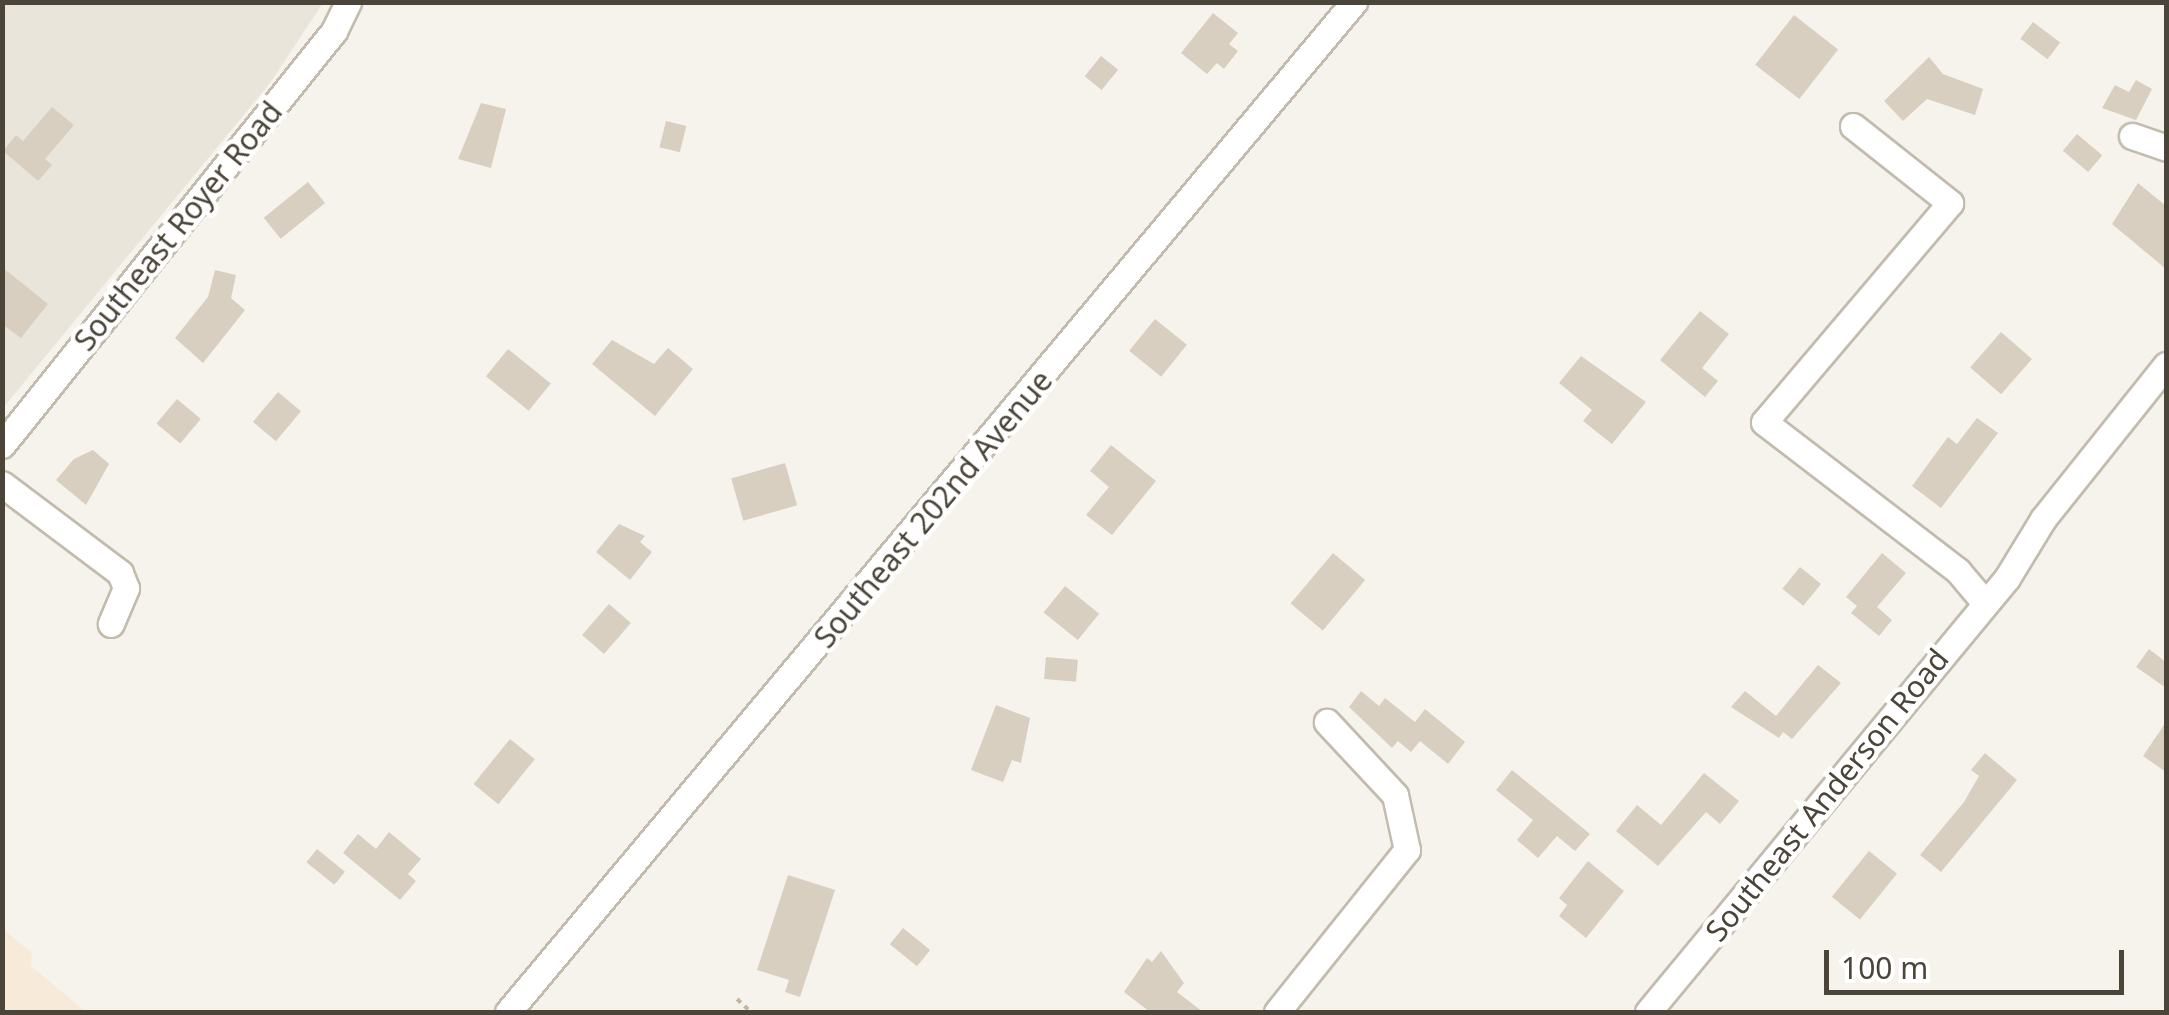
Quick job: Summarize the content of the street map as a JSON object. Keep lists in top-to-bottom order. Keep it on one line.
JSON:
{"streets":{"street":["Southeast Royer Road","Southeast 202nd Avenue","Southeast Anderson Road"]},"scale_bar":"100 m"}
